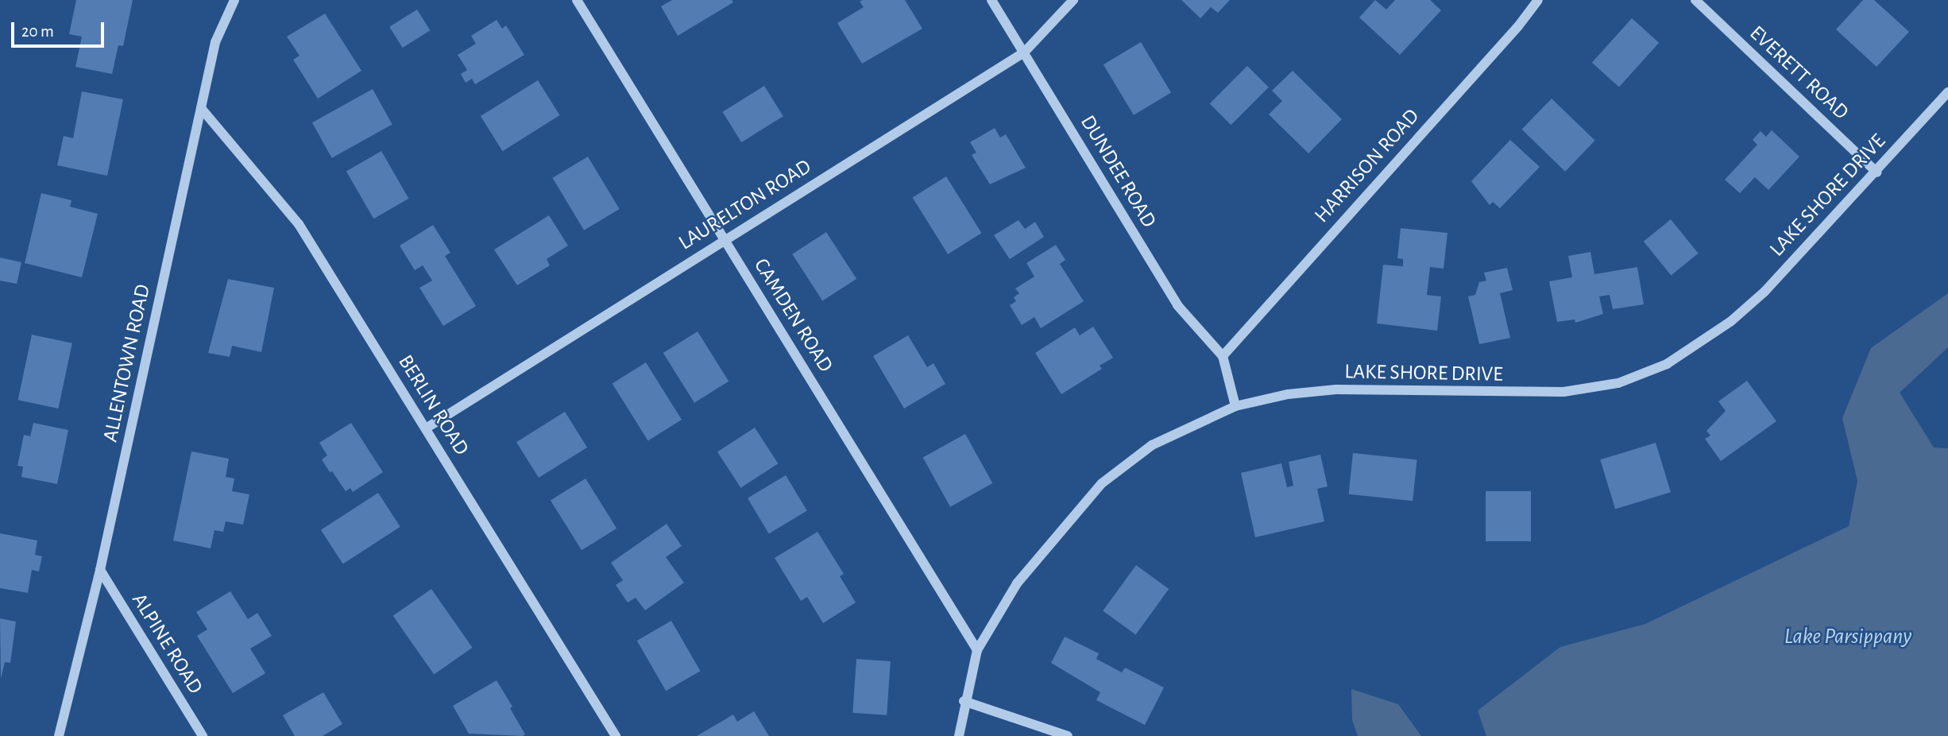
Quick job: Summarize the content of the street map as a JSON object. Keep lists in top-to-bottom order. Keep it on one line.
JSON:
{"streets":{"street":["EVERETT ROAD","HARRISON ROAD","DUNDEE ROAD","LAKE SHORE DRIVE","LAURELTON ROAD","CAMDEN ROAD","ALLENTOWN ROAD","BERLIN ROAD","ALPINE ROAD"]},"crossings":[["EVERETT ROAD","LAKE SHORE DRIVE"],["HARRISON ROAD","DUNDEE ROAD"],["DUNDEE ROAD","LAURELTON ROAD"],["LAKE SHORE DRIVE","CAMDEN ROAD"],["LAURELTON ROAD","CAMDEN ROAD"],["LAURELTON ROAD","BERLIN ROAD"],["ALLENTOWN ROAD","BERLIN ROAD"],["ALLENTOWN ROAD","ALPINE ROAD"]],"water":["Lake Parsippany"],"scale_bar":"20 m"}
